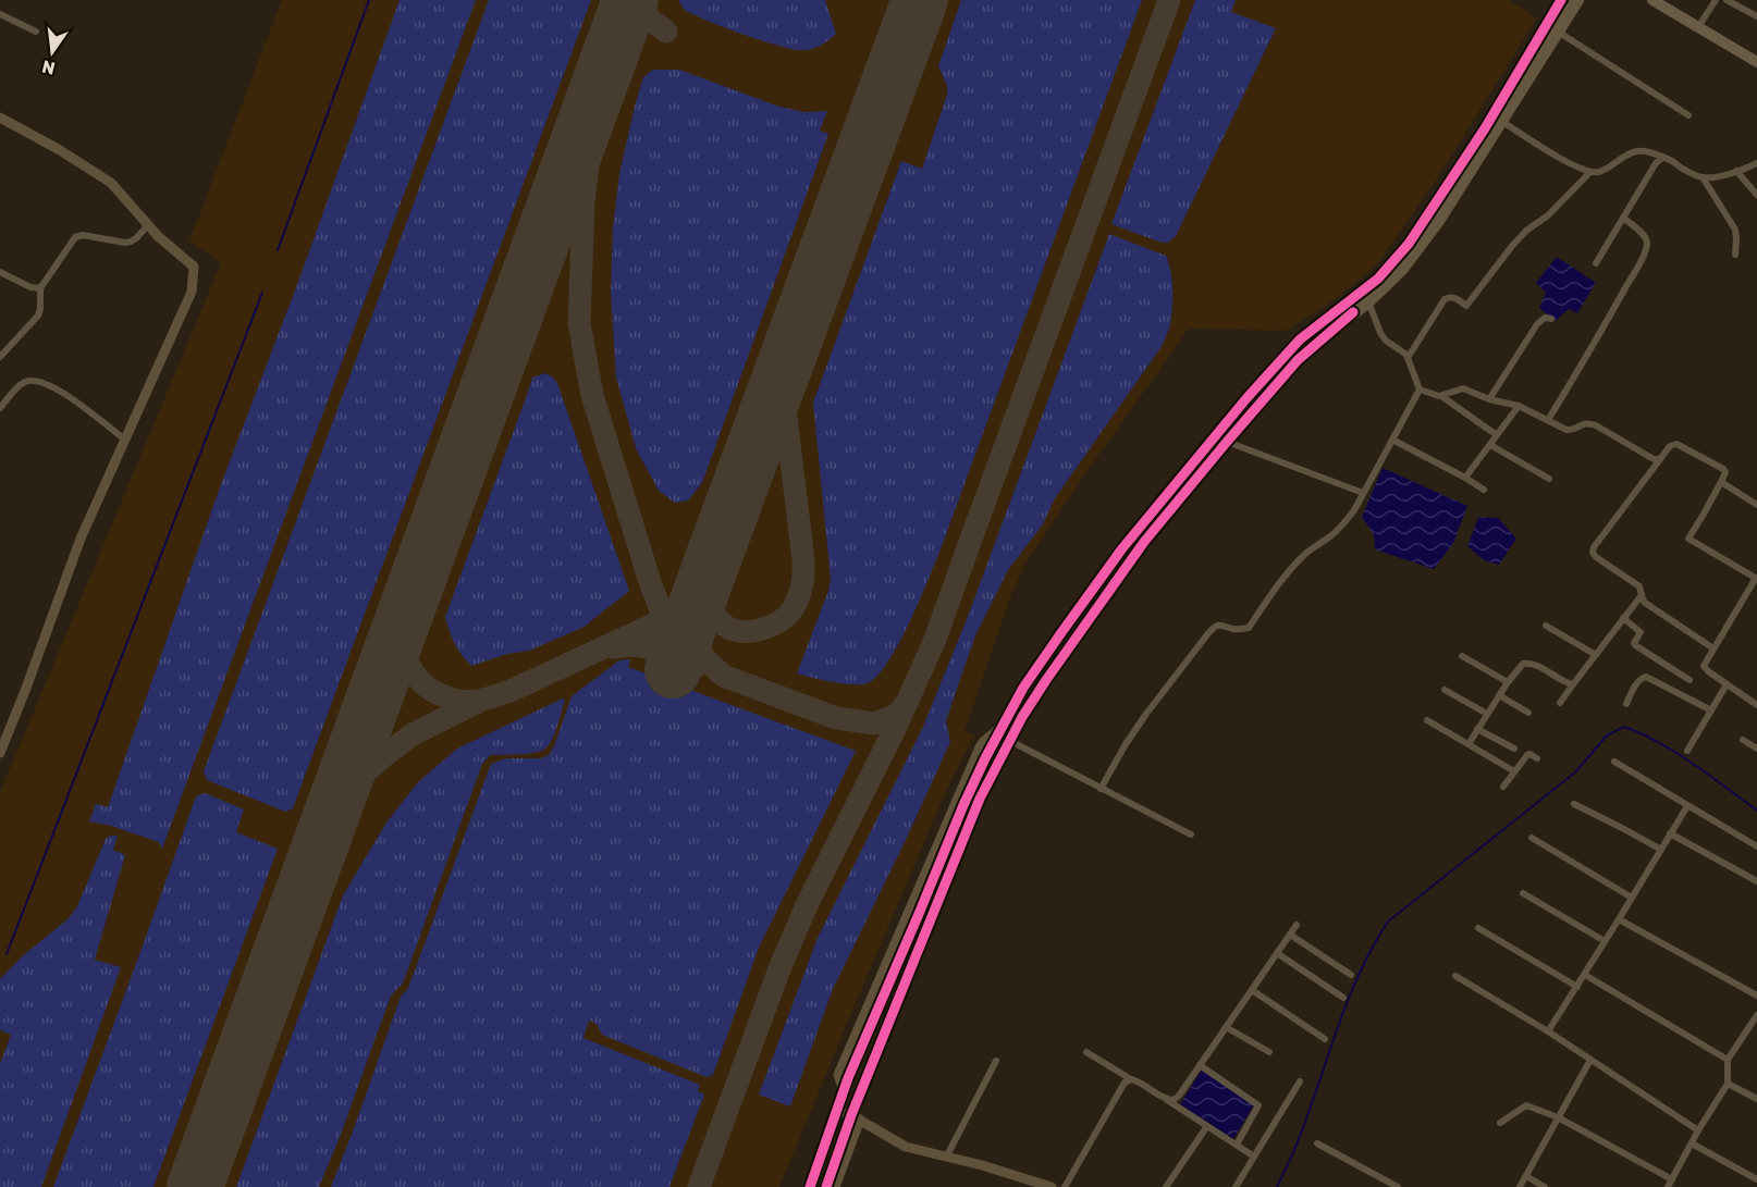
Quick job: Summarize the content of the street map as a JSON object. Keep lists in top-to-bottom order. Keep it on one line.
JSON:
{"north":"bottom"}
